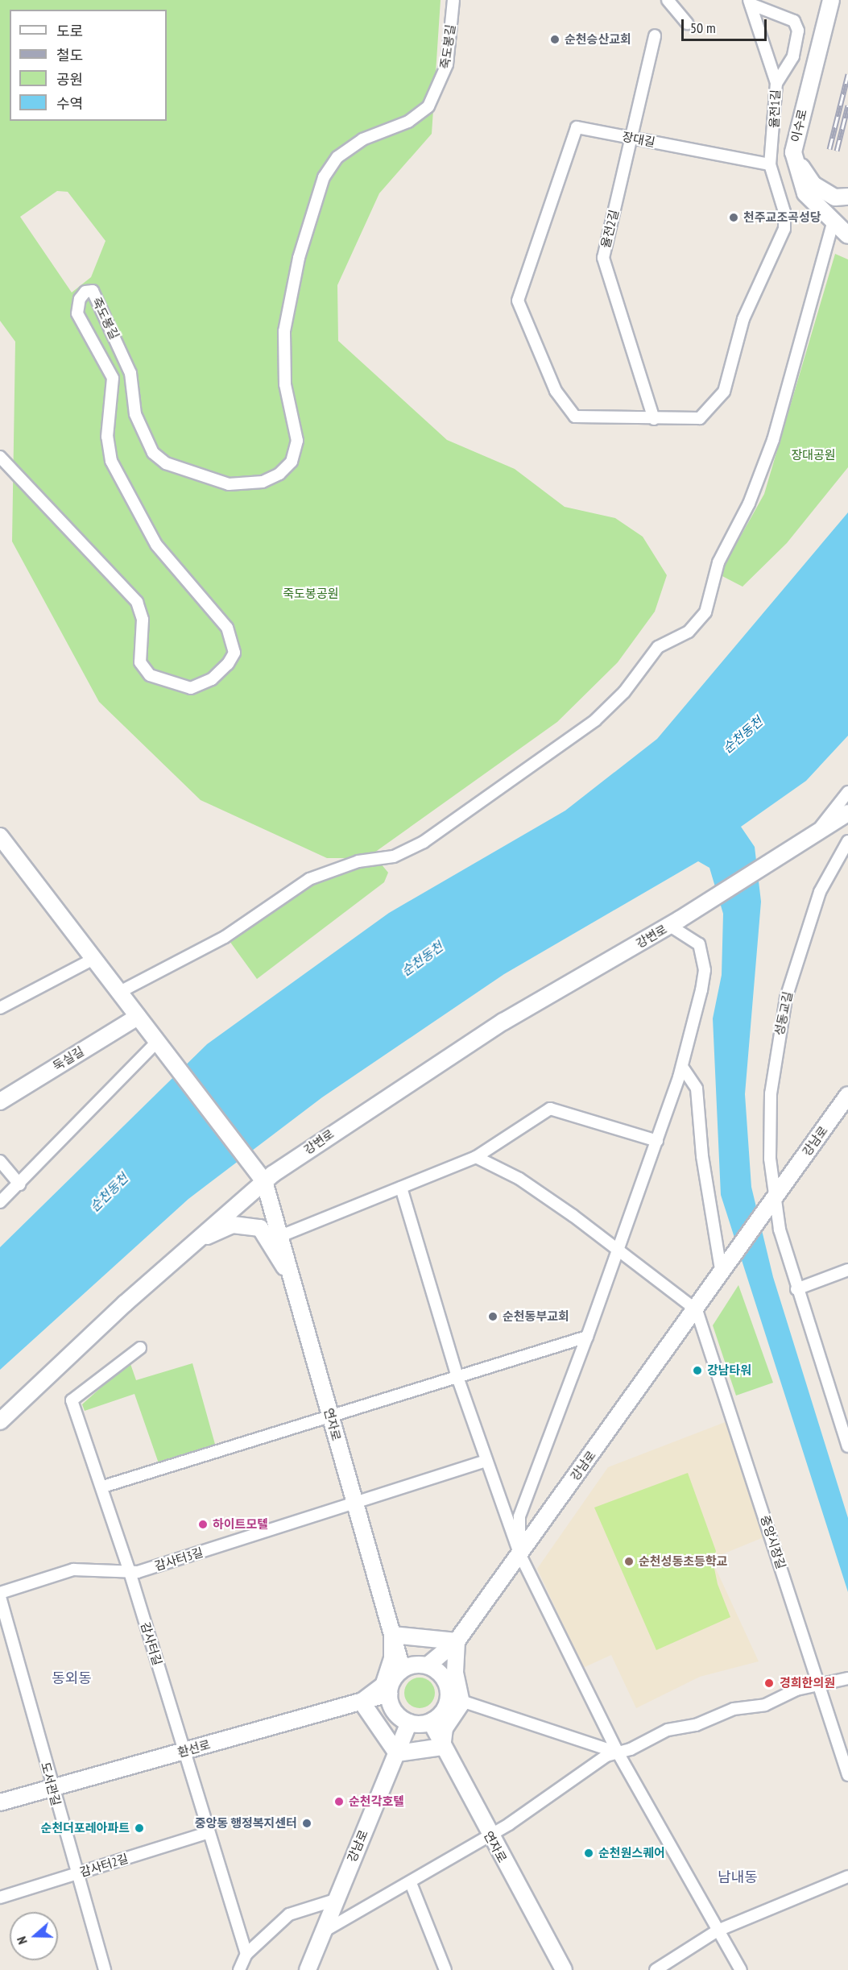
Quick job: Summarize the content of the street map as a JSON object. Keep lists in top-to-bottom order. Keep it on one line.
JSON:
{"streets":{"main road":["이수로","강변로","둑실길","강남로","연자로","환선로"],"street":["죽도봉길","율전1길","장대길","율전2길","성동교길","중앙시장길","감사터3길","감사터길","도서관길","감사터2길"]},"crossings":[["율전1길","장대길"],["장대길","율전2길"],["강변로","연자로"],["성동교길","강남로"],["둑실길","연자로"],["강남로","연자로"],["강남로","중앙시장길"],["강남로","환선로"],["연자로","감사터3길"],["연자로","환선로"],["감사터3길","감사터길"],["감사터길","환선로"],["감사터길","감사터2길"],["환선로","도서관길"],["도서관길","감사터2길"]],"districts":["동외동","남내동"],"water":["순천동천"],"parks":["장대공원","죽도봉공원"],"places":["순천승산교회","천주교조곡성당","순천동부교회","강남타워","하이트모텔","순천성동초등학교","경희한의원","순천각호텔","중앙동 행정복지센터","순천더포레아파트","순천원스퀘어"],"legend":["도로","철도","공원","수역"],"scale_bar":"50 m","north":"left"}
